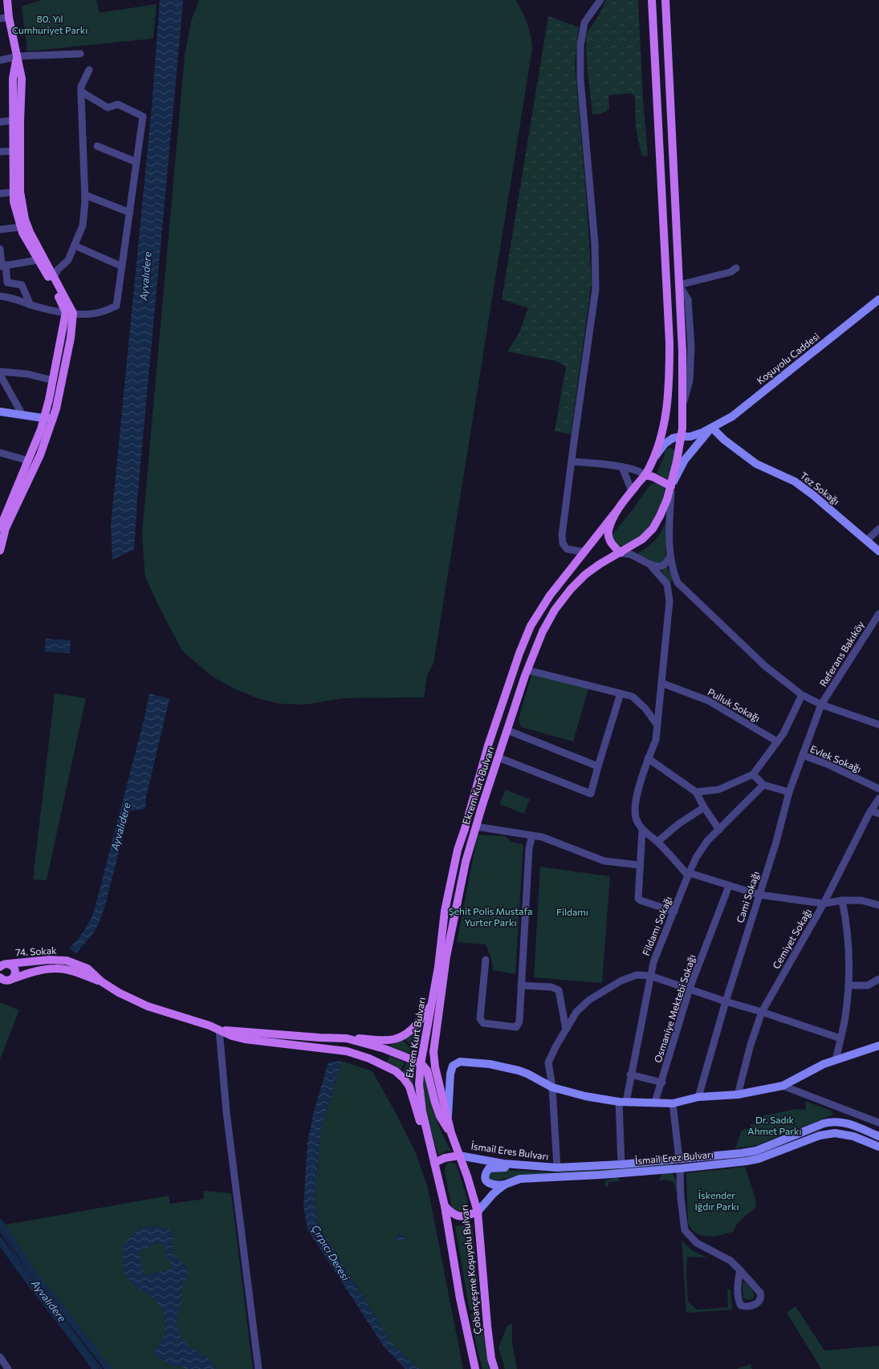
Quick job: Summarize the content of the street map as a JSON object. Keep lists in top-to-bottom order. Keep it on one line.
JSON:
{"streets":{"main road":["Ekrem Kurt Bulvarı","74. Sokak","Çobançeşme Koşuyolu Bulvarı"],"street":["Koşuyolu Caddesi","Tez Sokağı","Referans Bakıköy","Pulluk Sokağı","Evlek Sokağı","Cami Sokağı","Fildamı Sokağı","Cemiyet Sokağı","Osmaniye Mektebi Sokağı","İsmail Eres Bulvarı","İsmail Erez Bulvarı"]},"crossings":[["Koşuyolu Caddesi","Tez Sokağı"],["Referans Bakıköy","Cami Sokağı"],["Evlek Sokağı","Cami Sokağı"],["Ekrem Kurt Bulvarı","Çobançeşme Koşuyolu Bulvarı"],["Fildamı Sokağı","İsmail Erez Bulvarı"],["İsmail Eres Bulvarı","İsmail Erez Bulvarı"],["İsmail Eres Bulvarı","Çobançeşme Koşuyolu Bulvarı"],["İsmail Erez Bulvarı","Çobançeşme Koşuyolu Bulvarı"]],"water":["Ayvalıdere","Çırpıcı Deresi"],"parks":["80. Yıl Cumhuriyet Parkı","Şehit Polis Mustafa Yurter Parkı","Fildamı","Dr. Sadık Ahmet Parkı","İskender Iğdır Parkı"]}
